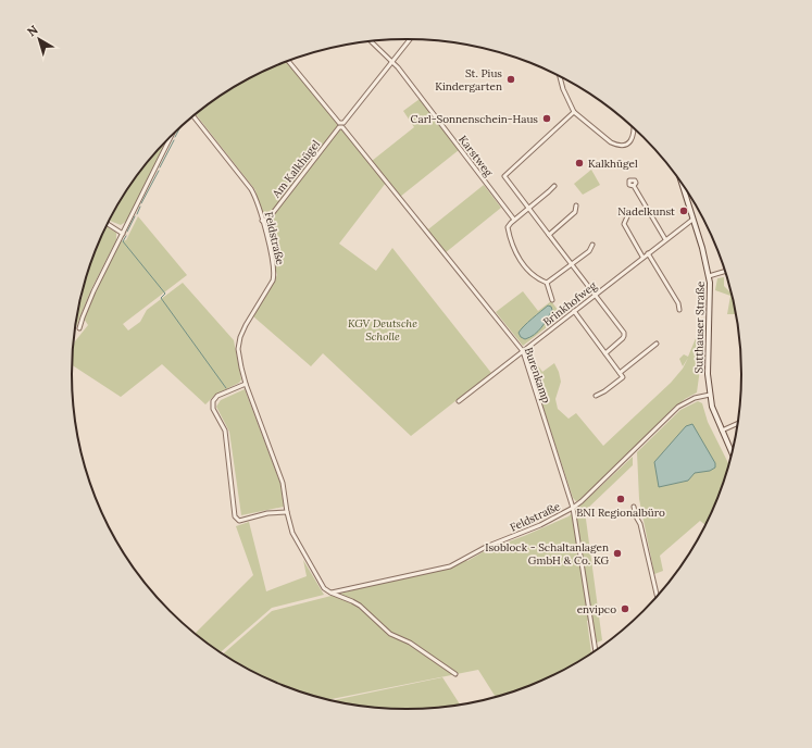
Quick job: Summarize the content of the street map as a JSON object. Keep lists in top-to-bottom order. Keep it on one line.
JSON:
{"streets":{"street":["Karstweg","Am Kalkhügel","Feldstraße","Brinkhofweg","Sutthauser Straße","Burenkamp"]},"crossings":[["Karstweg","Am Kalkhügel"],["Am Kalkhügel","Feldstraße"],["Am Kalkhügel","Burenkamp"],["Feldstraße","Sutthauser Straße"],["Feldstraße","Burenkamp"],["Brinkhofweg","Sutthauser Straße"],["Brinkhofweg","Burenkamp"]],"parks":["KGV Deutsche Scholle"],"places":["St. Pius Kindergarten","Carl-Sonnenschein-Haus","Kalkhügel","Nadelkunst","BNI Regionalbüro","Isoblock - Schaltanlagen GmbH & Co. KG","envipco"],"north":"top left"}
